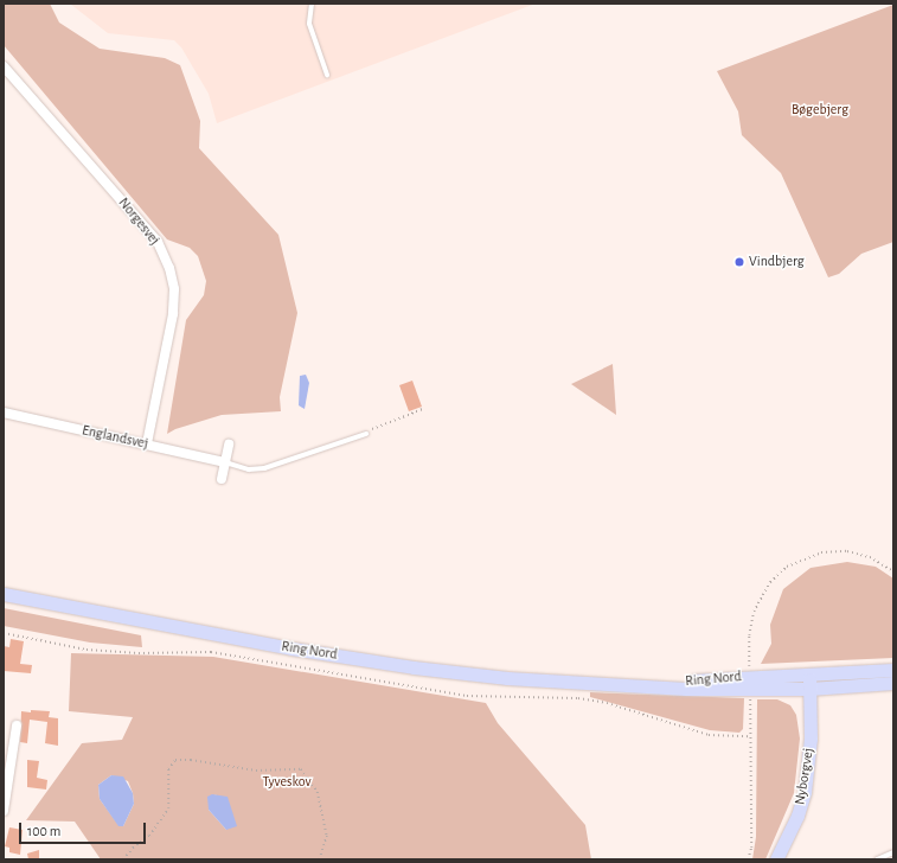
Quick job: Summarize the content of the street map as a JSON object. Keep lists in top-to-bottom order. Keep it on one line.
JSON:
{"streets":{"main road":["Ring Nord","Nyborgvej"],"street":["Norgesvej","Englandsvej"]},"crossings":[["Norgesvej","Englandsvej"],["Ring Nord","Nyborgvej"]],"parks":["Bøgebjerg","Tyveskov"],"places":["Vindbjerg"],"scale_bar":"100 m"}
